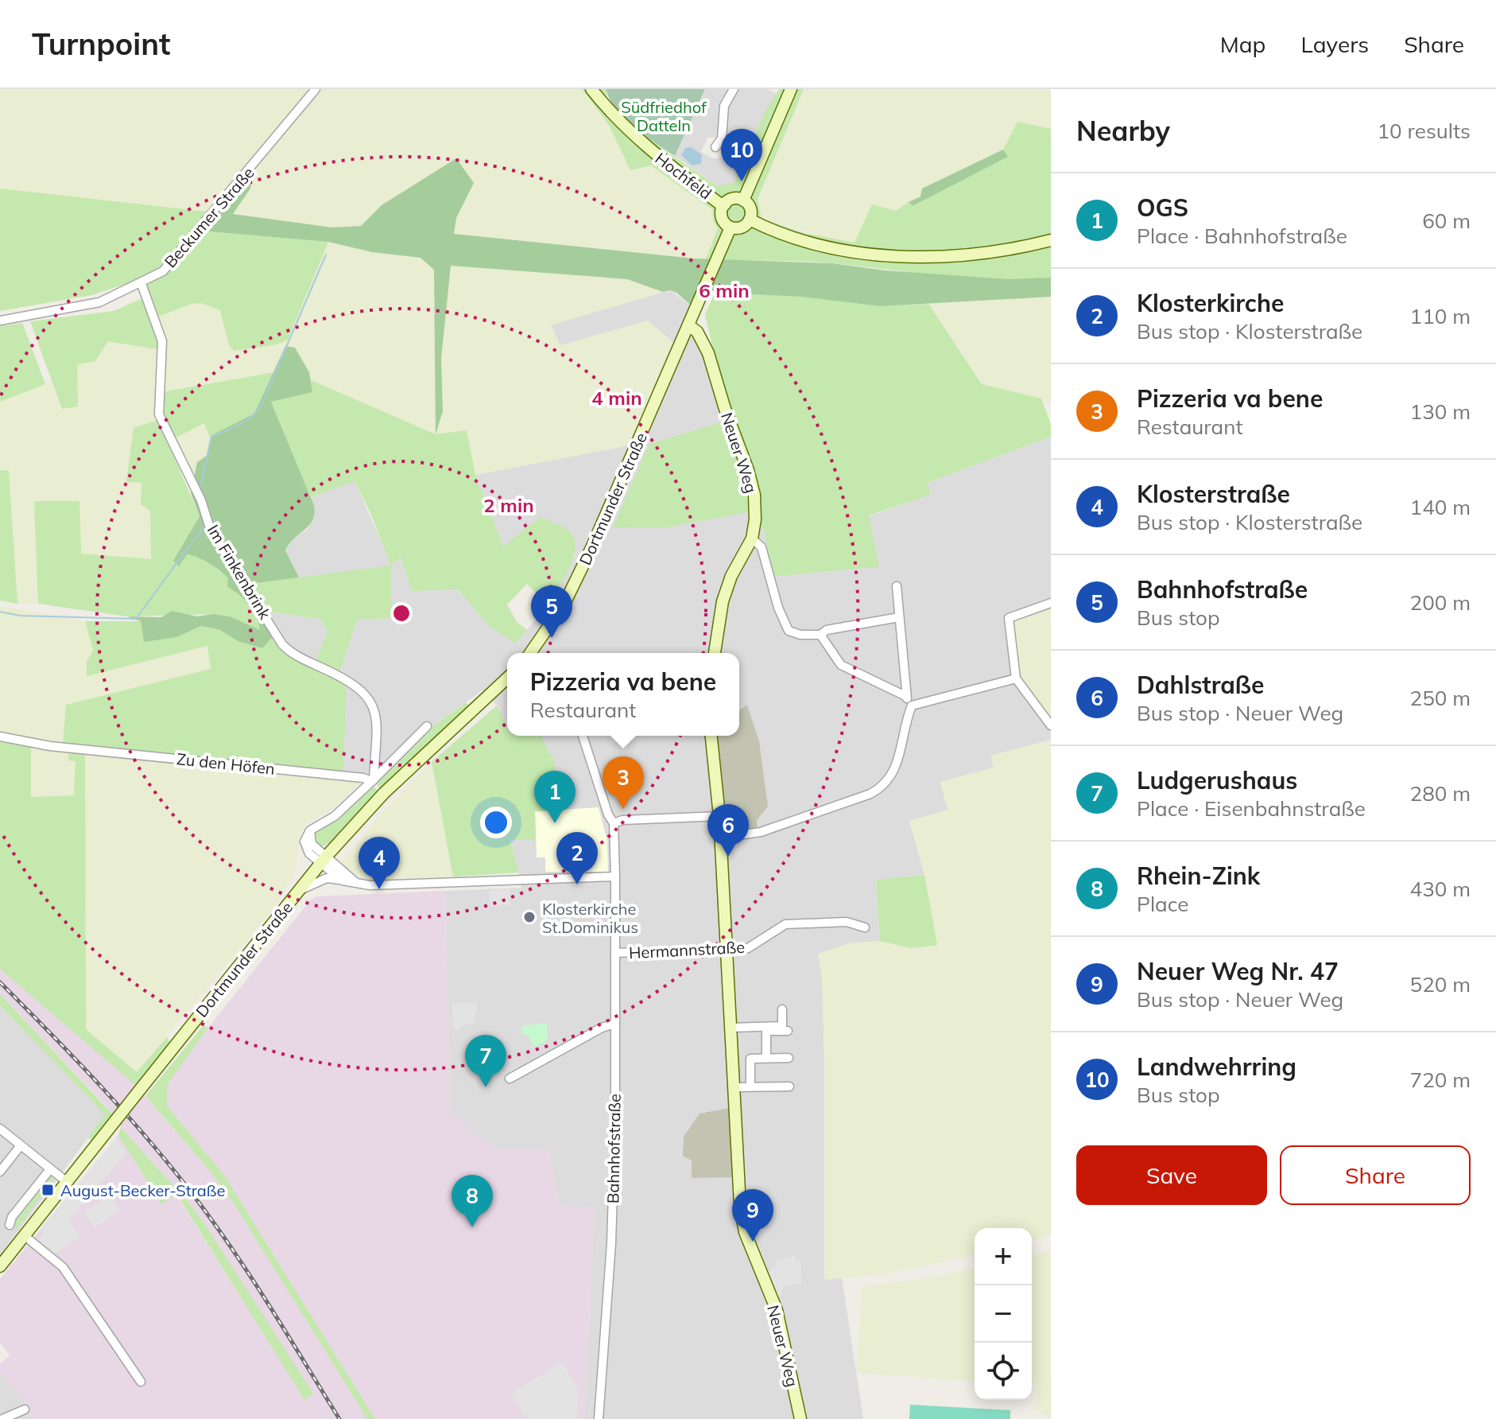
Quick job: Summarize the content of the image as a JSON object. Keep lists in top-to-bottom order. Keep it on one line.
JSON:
{"streets":{"main road":["Hochfeld","Neuer Weg","Dortmunder Straße"],"street":["Beckumer Straße","Im Finkenbrink","Zu den Höfen","Hermannstraße","Bahnhofstraße"]},"crossings":[["Hochfeld","Dortmunder Straße"],["Beckumer Straße","Im Finkenbrink"],["Neuer Weg","Dortmunder Straße"],["Neuer Weg","Hermannstraße"],["Im Finkenbrink","Zu den Höfen"],["Hermannstraße","Bahnhofstraße"]],"parks":["Südfriedhof Datteln"],"places":{"other":["Klosterkirche St.Dominikus"],"transit":["August-Becker-Straße"]},"page":{"header":"Turnpoint","nav":["Map","Layers","Share"],"heading":["Nearby","10 results"],"pins":["10","5","3","1","6","2","4","7","8","9"],"list":[{"mark":"1","name":"OGS","note":"Place · Bahnhofstraße","value":"60 m"},{"mark":"2","name":"Klosterkirche","note":"Bus stop · Klosterstraße","value":"110 m"},{"mark":"3","name":"Pizzeria va bene","note":"Restaurant","value":"130 m"},{"mark":"4","name":"Klosterstraße","note":"Bus stop · Klosterstraße","value":"140 m"},{"mark":"5","name":"Bahnhofstraße","note":"Bus stop","value":"200 m"},{"mark":"6","name":"Dahlstraße","note":"Bus stop · Neuer Weg","value":"250 m"},{"mark":"7","name":"Ludgerushaus","note":"Place · Eisenbahnstraße","value":"280 m"},{"mark":"8","name":"Rhein-Zink","note":"Place","value":"430 m"},{"mark":"9","name":"Neuer Weg Nr. 47","note":"Bus stop · Neuer Weg","value":"520 m"},{"mark":"10","name":"Landwehrring","note":"Bus stop","value":"720 m"}],"popup":["Pizzeria va bene","Restaurant"],"buttons":["Save","Share"],"map_buttons":["+","−"]},"rings":["6 min","4 min","2 min"]}
